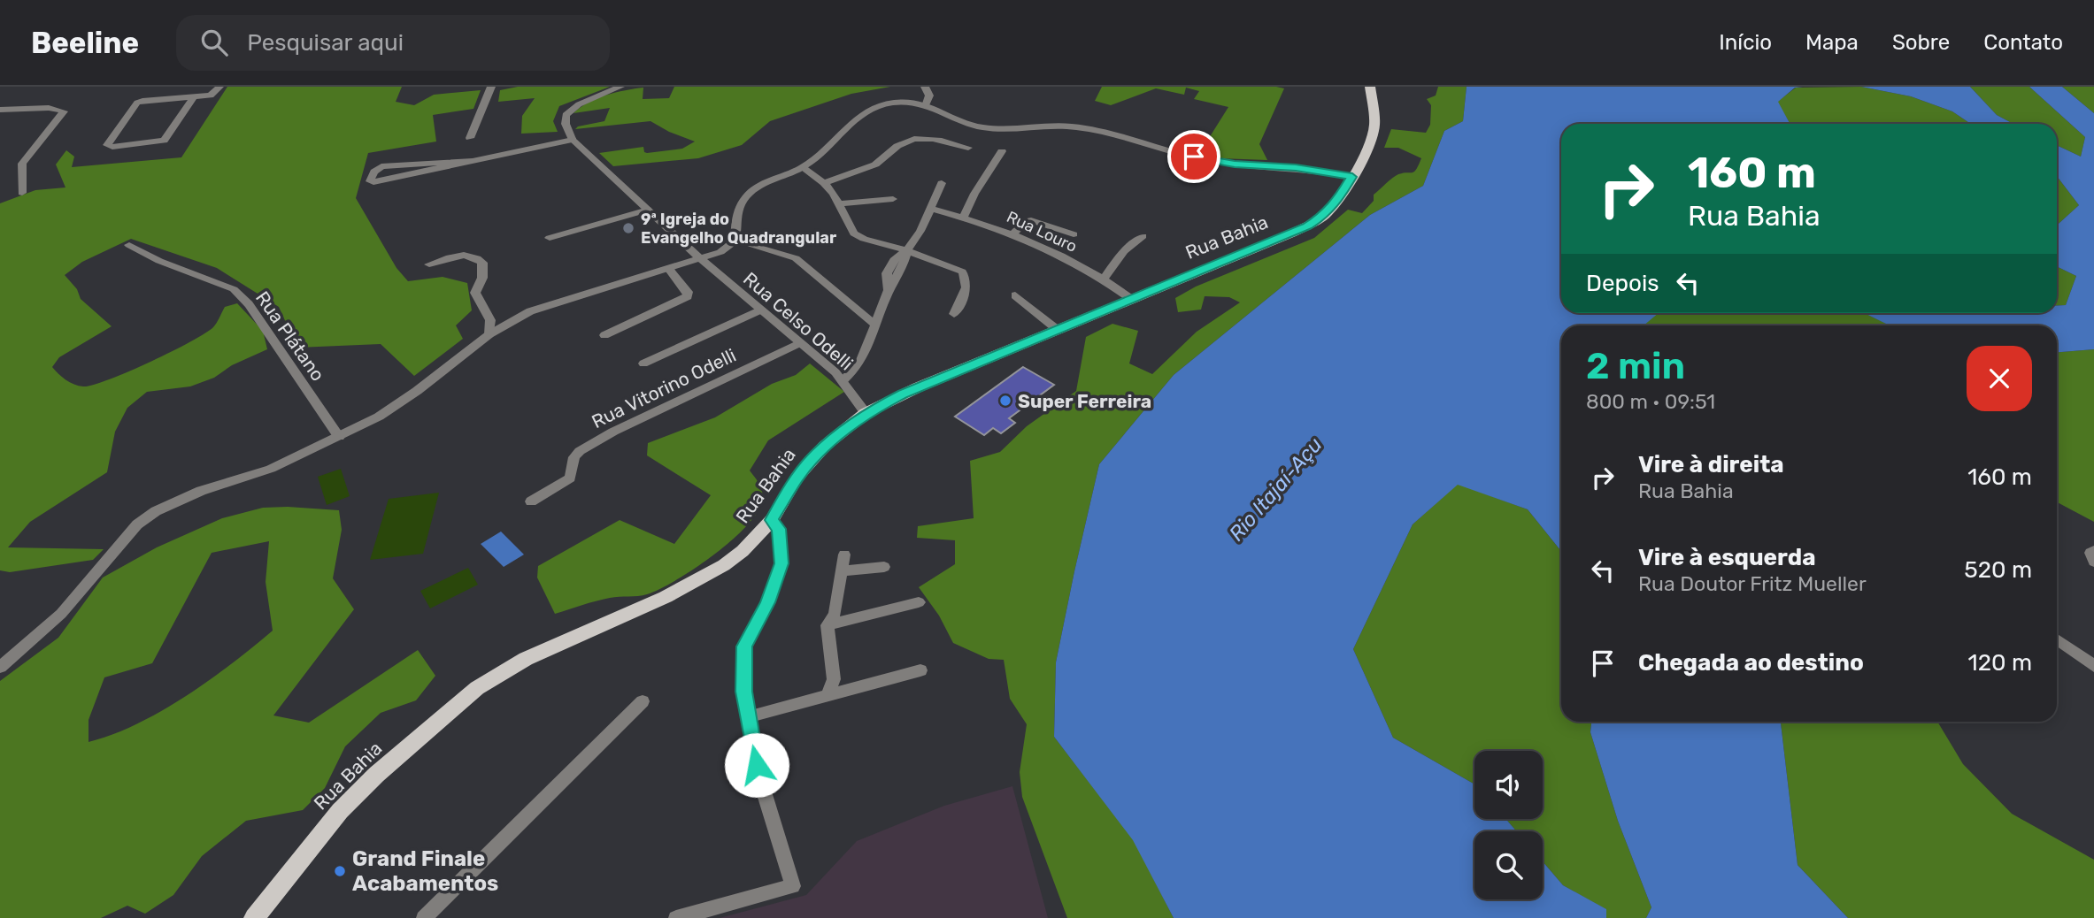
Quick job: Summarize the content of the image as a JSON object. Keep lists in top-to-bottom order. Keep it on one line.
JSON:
{"streets":{"main road":["Rua Bahia"],"street":["Rua Louro","Rua Celso Odelli","Rua Plátano","Rua Vitorino Odelli"]},"crossings":[["Rua Louro","Rua Bahia"],["Rua Bahia","Rua Celso Odelli"],["Rua Celso Odelli","Rua Vitorino Odelli"]],"water":["Rio Itajaí-Açu"],"places":["9ª Igreja do Evangelho Quadrangular","Super Ferreira","Grand Finale Acabamentos"],"page":{"header":"Beeline","search":"Pesquisar aqui","nav":["Início","Mapa","Sobre","Contato"],"turn":["160 m","Rua Bahia"],"then":"Depois","heading":["2 min","800 m · 09:51"],"list":[{"name":"Vire à direita","note":"Rua Bahia","value":"160 m"},{"name":"Vire à esquerda","note":"Rua Doutor Fritz Mueller","value":"520 m"},{"name":"Chegada ao destino","value":"120 m"}]}}
